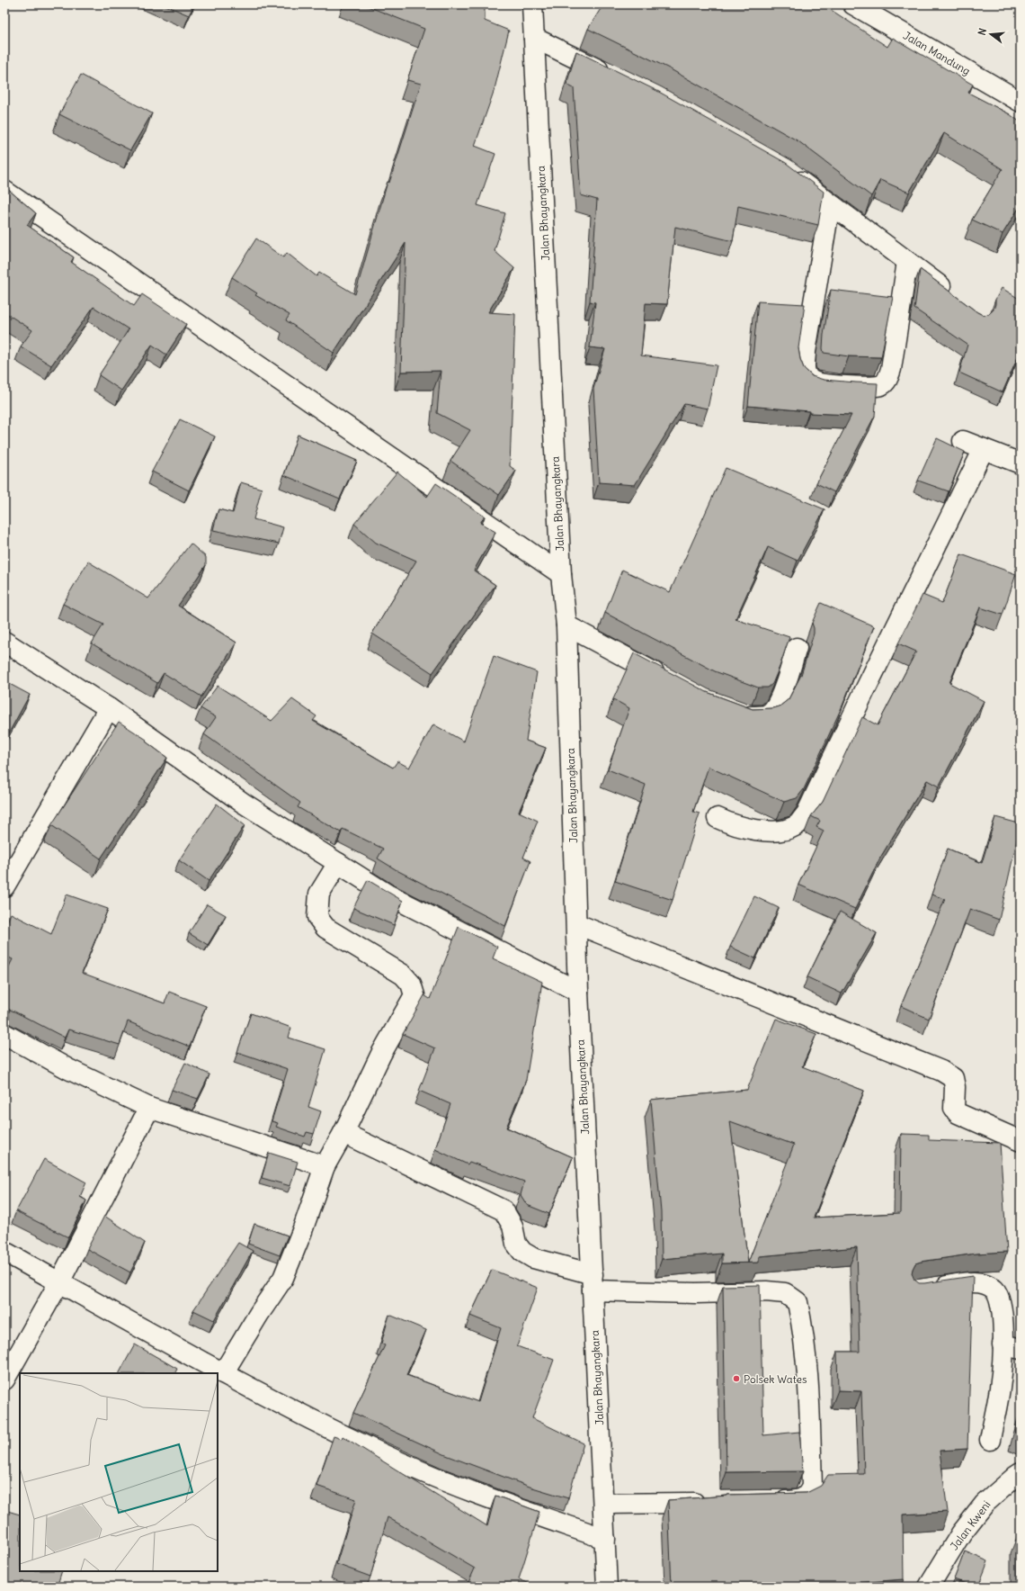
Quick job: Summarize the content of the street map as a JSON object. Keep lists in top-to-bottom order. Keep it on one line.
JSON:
{"streets":{"street":["Jalan Mandung","Jalan Bhayangkara","Jalan Kweni"]},"places":["Polsek Wates"],"north":"left"}
